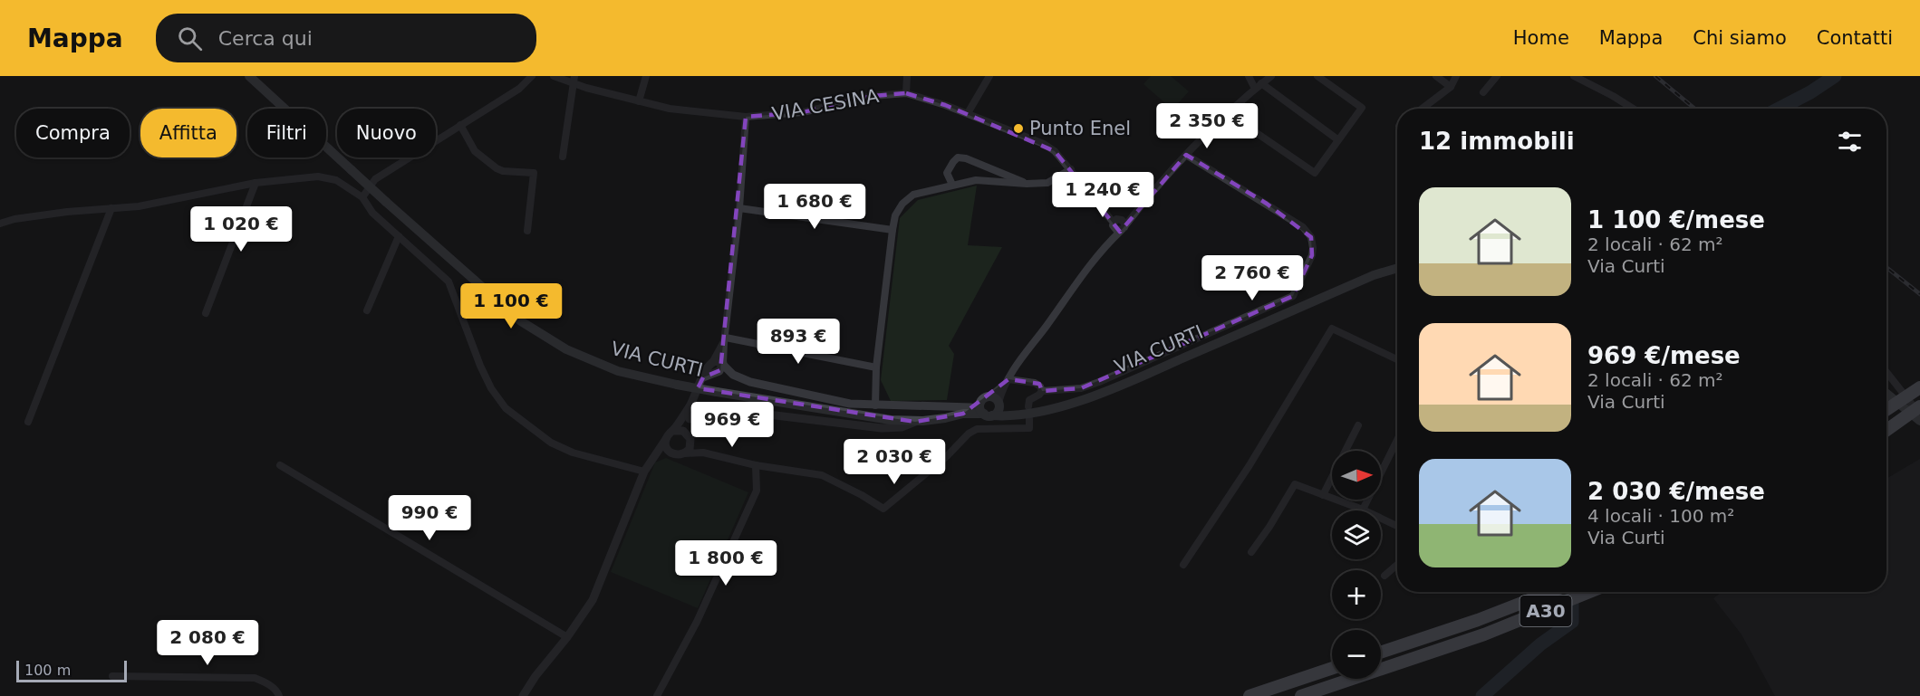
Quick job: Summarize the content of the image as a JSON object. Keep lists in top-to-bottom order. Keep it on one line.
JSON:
{"streets":{"highway":["A30"],"main road":["VIA CURTI"],"street":["VIA CESINA"]},"places":["Punto Enel"],"scale_bar":"100 m","north":"right","page":{"header":"Mappa","search":"Cerca qui","nav":["Home","Mappa","Chi siamo","Contatti"],"price":["2 350 €","1 240 €","1 680 €","1 020 €","2 760 €","1 100 €","893 €","969 €","2 030 €","990 €","1 800 €","2 080 €"],"chip":["Compra","Affitta","Filtri","Nuovo"],"heading":"12 immobili","list":[{"name":"1 100 €/mese","note":"2 locali · 62 m² · Via Curti"},{"name":"969 €/mese","note":"2 locali · 62 m² · Via Curti"},{"name":"2 030 €/mese","note":"4 locali · 100 m² · Via Curti"}],"map_buttons":["+","−"],"scale":"100 m"}}
